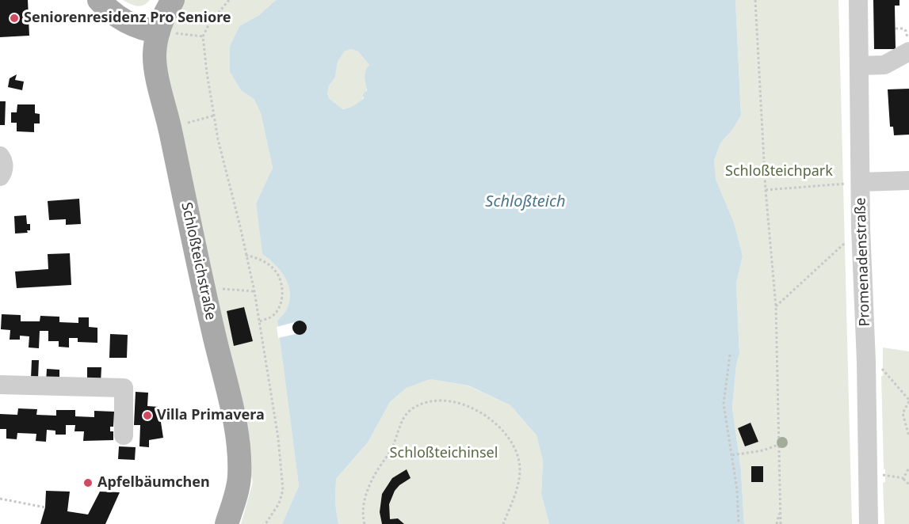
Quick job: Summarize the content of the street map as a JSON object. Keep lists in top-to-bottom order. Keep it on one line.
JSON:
{"streets":{"main road":["Schloßteichstraße"],"street":["Promenadenstraße"]},"water":["Schloßteich"],"parks":["Schloßteichpark","Schloßteichinsel"],"places":["Seniorenresidenz Pro Seniore","Villa Primavera","Apfelbäumchen"]}
